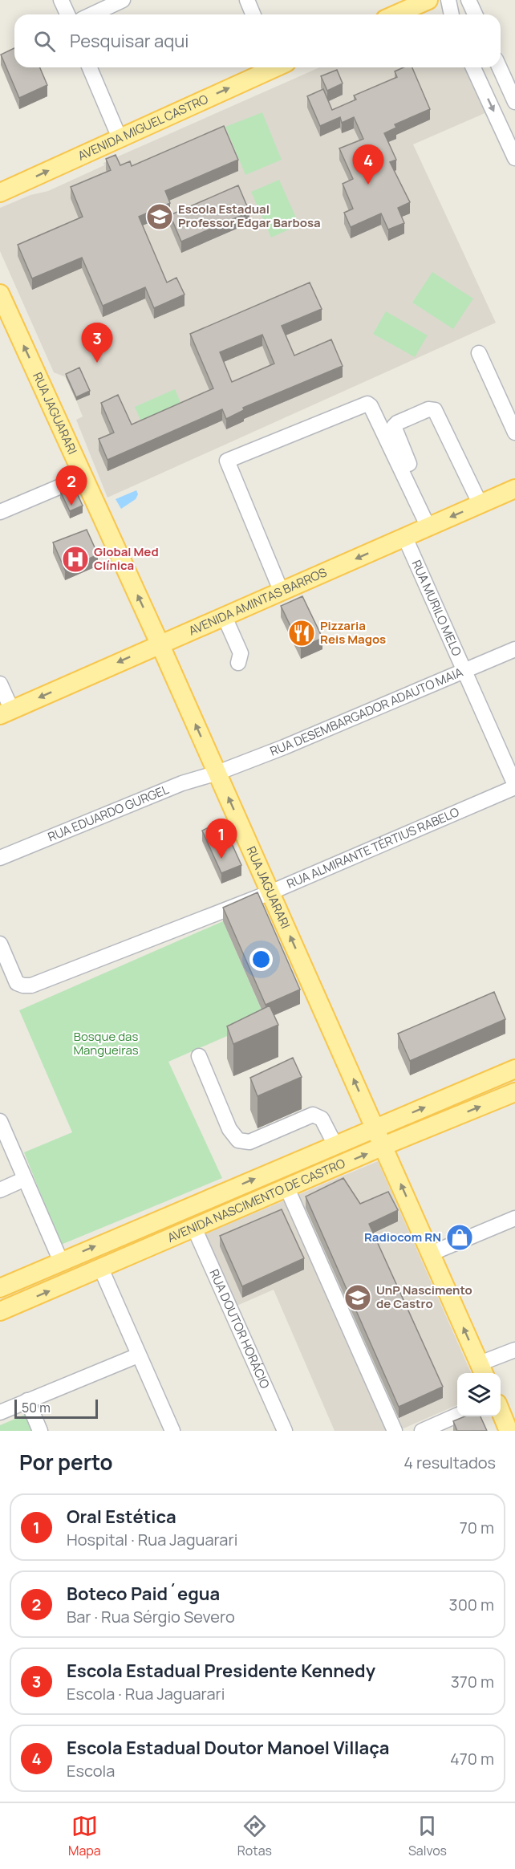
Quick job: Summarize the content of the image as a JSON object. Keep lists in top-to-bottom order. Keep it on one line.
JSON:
{"streets":{"main road":["AVENIDA MIGUEL CASTRO","RUA JAGUARARI","AVENIDA AMINTAS BARROS","AVENIDA NASCIMENTO DE CASTRO"],"street":["RUA MURILO MELO","RUA DESEMBARGADOR ADAUTO MAIA","RUA EDUARDO GURGEL","RUA ALMIRANTE TÉRTIUS RABELO","RUA DOUTOR HORÁCIO"]},"crossings":[["RUA JAGUARARI","AVENIDA AMINTAS BARROS"],["RUA JAGUARARI","RUA DESEMBARGADOR ADAUTO MAIA"],["RUA JAGUARARI","RUA EDUARDO GURGEL"],["RUA JAGUARARI","RUA ALMIRANTE TÉRTIUS RABELO"],["RUA JAGUARARI","AVENIDA NASCIMENTO DE CASTRO"],["AVENIDA AMINTAS BARROS","RUA MURILO MELO"],["RUA MURILO MELO","RUA DESEMBARGADOR ADAUTO MAIA"],["RUA MURILO MELO","RUA ALMIRANTE TÉRTIUS RABELO"],["RUA DESEMBARGADOR ADAUTO MAIA","RUA EDUARDO GURGEL"],["AVENIDA NASCIMENTO DE CASTRO","RUA DOUTOR HORÁCIO"]],"one_way":["AVENIDA MIGUEL CASTRO","RUA JAGUARARI","AVENIDA AMINTAS BARROS"],"parks":["Bosque das Mangueiras"],"places":{"school or university":["Escola Estadual Professor Edgar Barbosa","UnP Nascimento de Castro"],"hospital":["Global Med Clínica"],"restaurant":["Pizzaria Reis Magos"],"shop":["Radiocom RN"]},"scale_bar":"50 m","page":{"search":"Pesquisar aqui","pins":["4","3","2","1"],"scale":"50 m","heading":["Por perto","4 resultados"],"list":[{"mark":"1","name":"Oral Estética","note":"Hospital · Rua Jaguarari","value":"70 m"},{"mark":"2","name":"Boteco Paid´egua","note":"Bar · Rua Sérgio Severo","value":"300 m"},{"mark":"3","name":"Escola Estadual Presidente Kennedy","note":"Escola · Rua Jaguarari","value":"370 m"},{"mark":"4","name":"Escola Estadual Doutor Manoel Villaça","note":"Escola","value":"470 m"}],"nav":["Mapa","Rotas","Salvos"]}}
